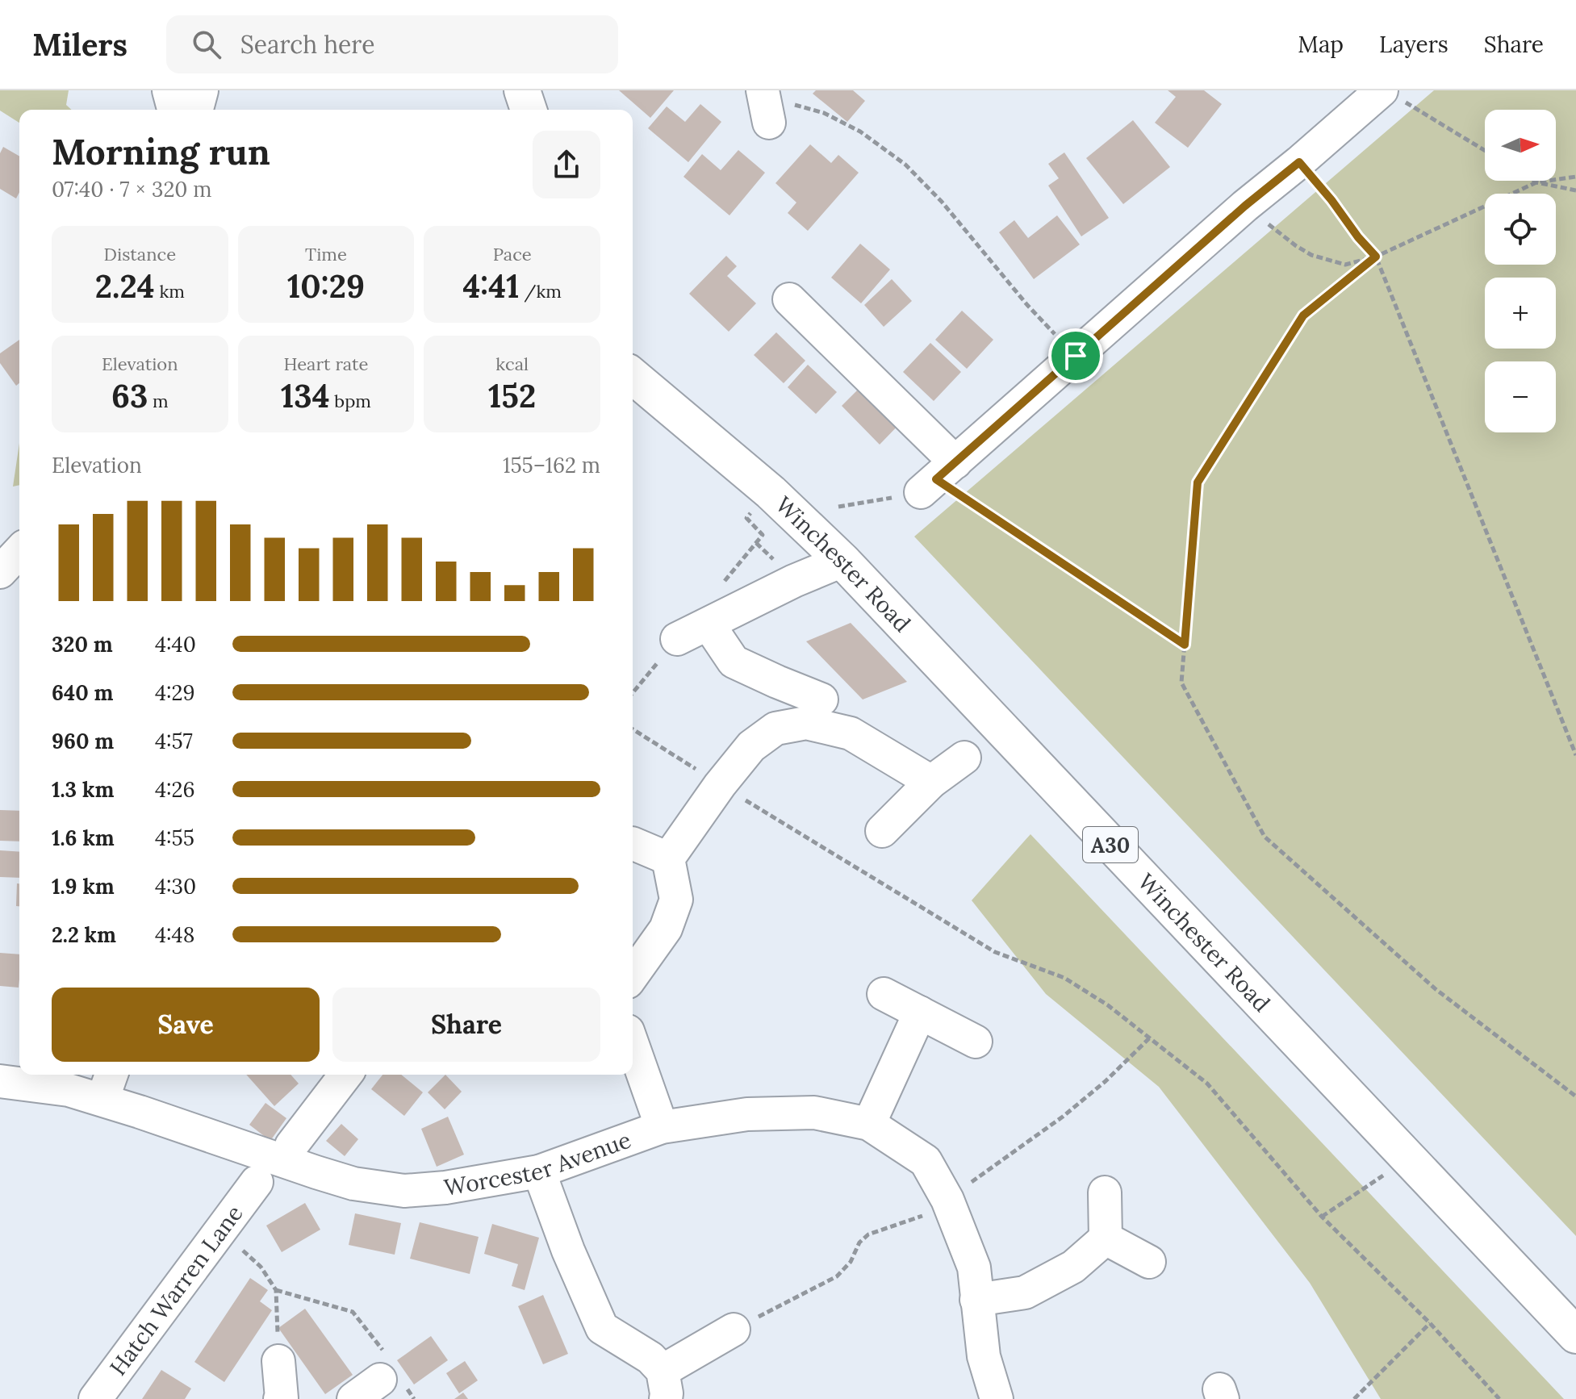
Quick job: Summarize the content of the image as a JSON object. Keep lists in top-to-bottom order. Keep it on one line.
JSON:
{"streets":{"main road":["Winchester Road","A30"],"street":["Worcester Avenue","Hatch Warren Lane"]},"north":"right","page":{"header":"Milers","search":"Search here","nav":["Map","Layers","Share"],"map_buttons":["+","−"],"heading":["Morning run","07:40 · 7 × 320 m"],"stats":[["Distance","2.24 km"],["Time","10:29"],["Pace","4:41 /km"],["Elevation","63 m"],["Heart rate","134 bpm"],["kcal","152"]],"chart":["Elevation","155–162 m"],"list":[{"name":"320 m","note":"4:40"},{"name":"640 m","note":"4:29"},{"name":"960 m","note":"4:57"},{"name":"1.3 km","note":"4:26"},{"name":"1.6 km","note":"4:55"},{"name":"1.9 km","note":"4:30"},{"name":"2.2 km","note":"4:48"}],"buttons":["Save","Share"]}}
